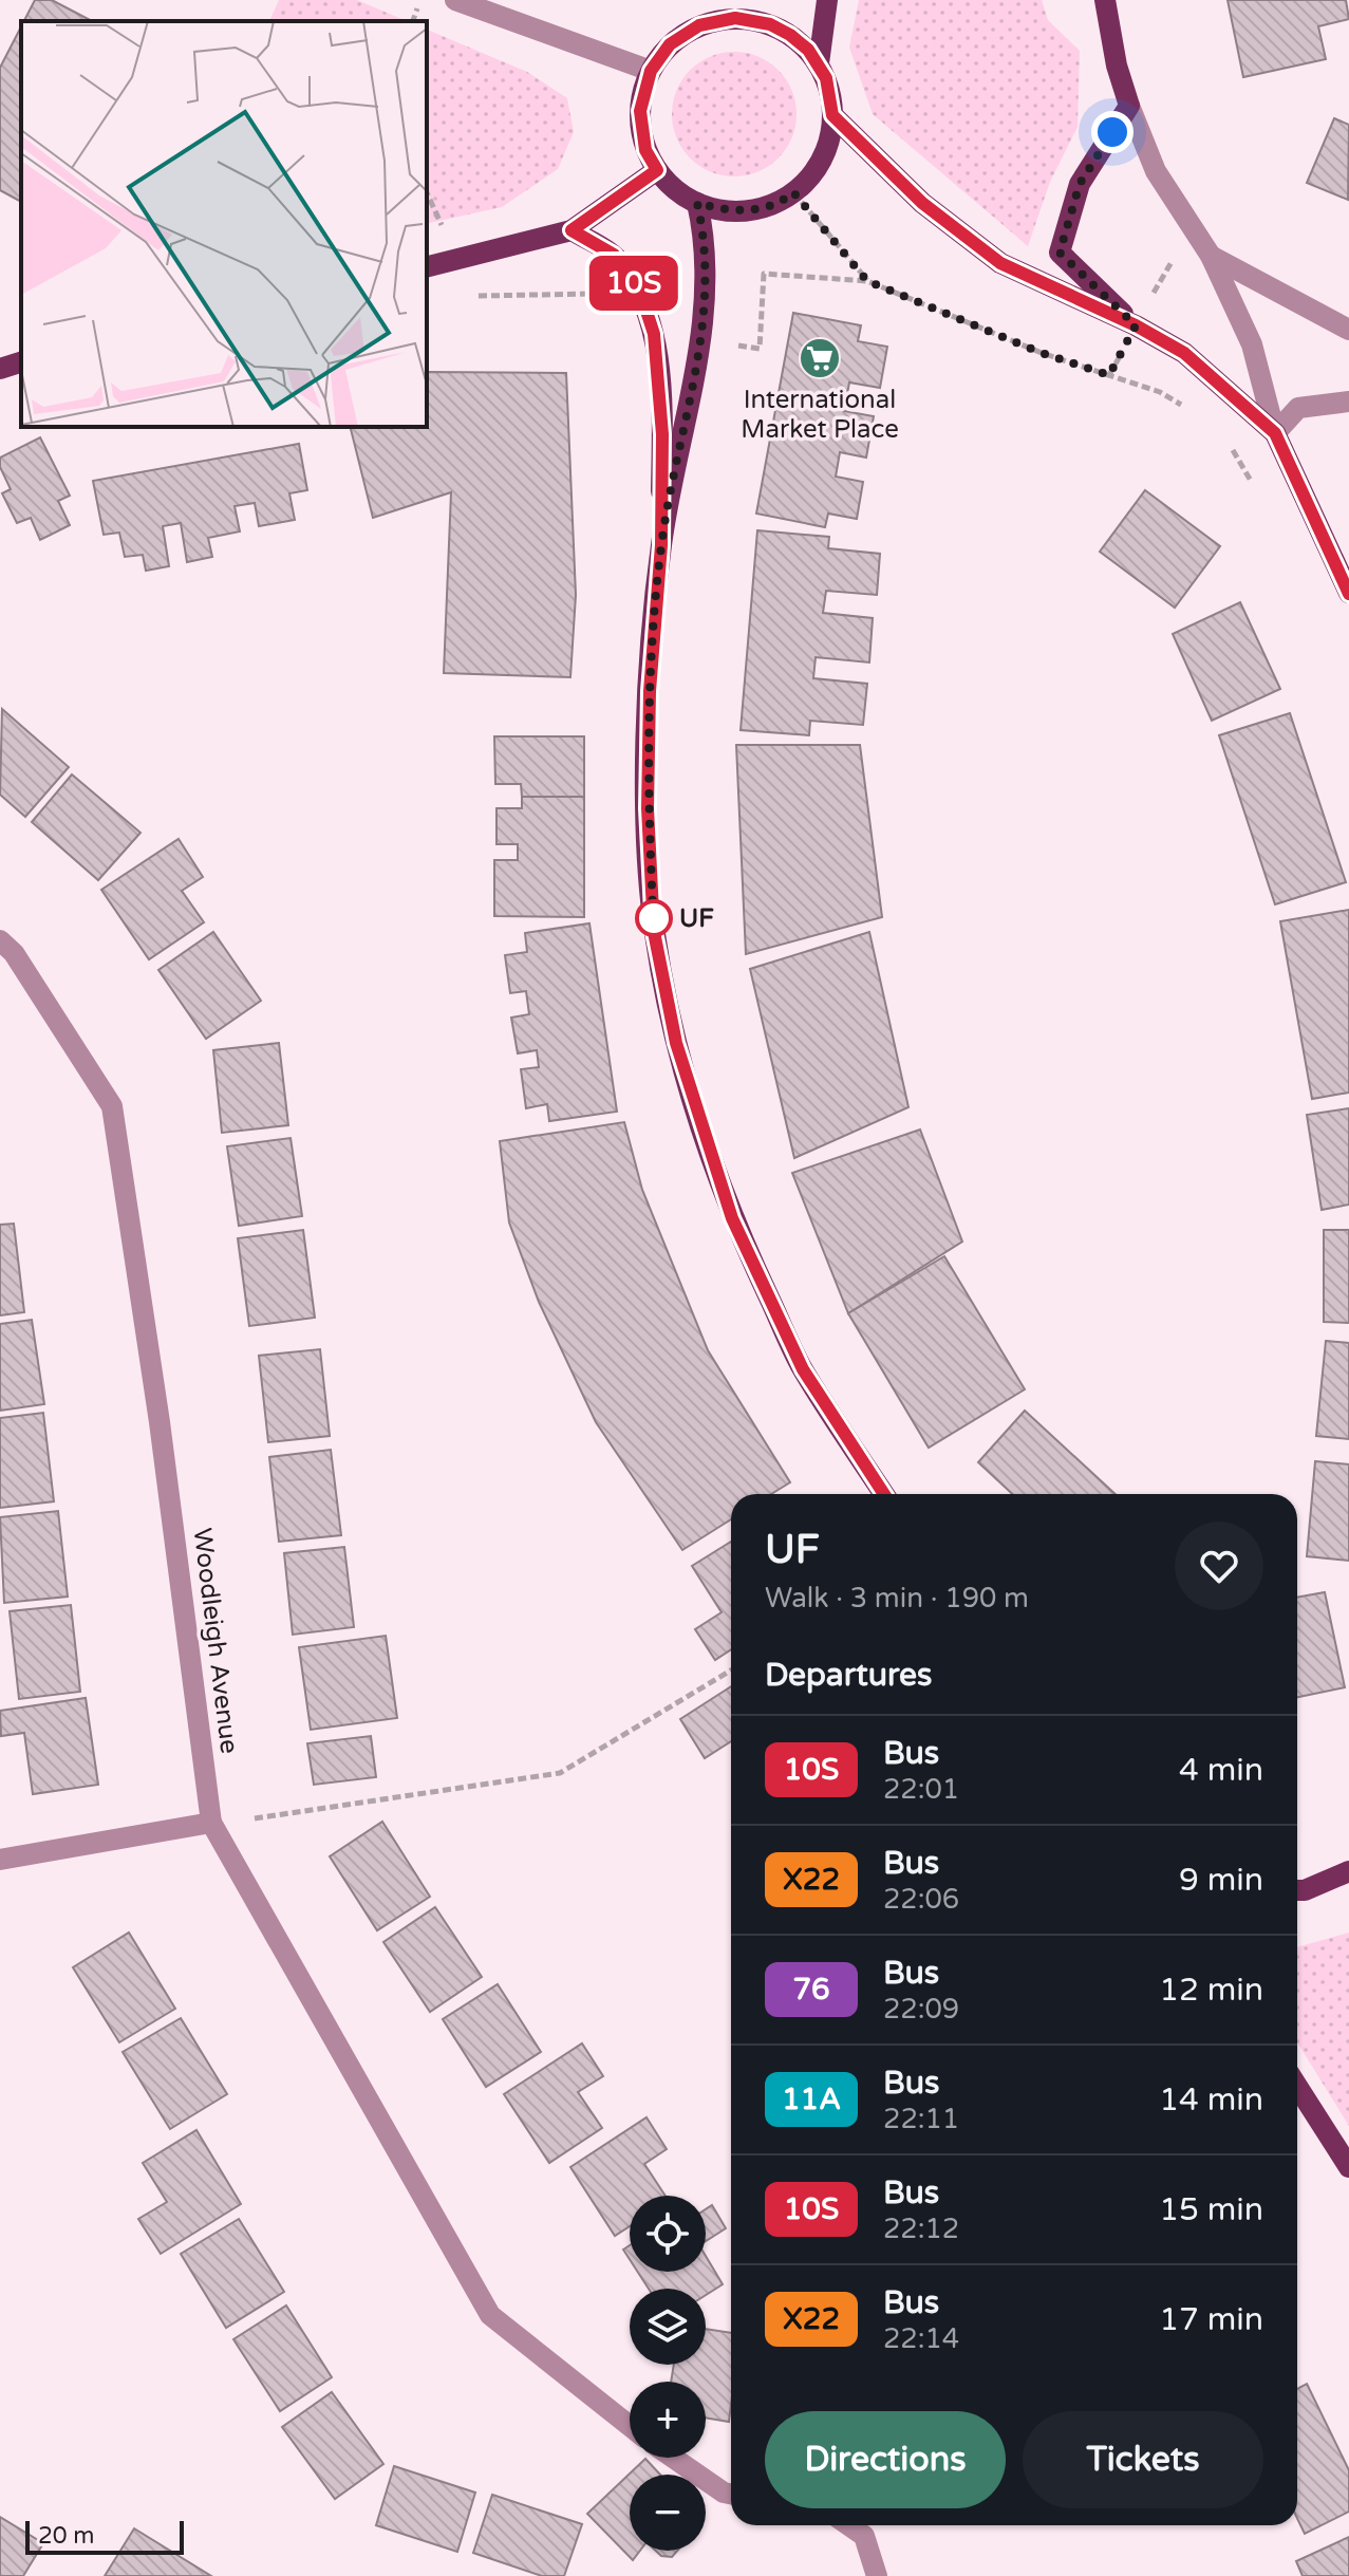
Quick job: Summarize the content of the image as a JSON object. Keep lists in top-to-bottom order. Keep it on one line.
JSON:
{"streets":{"street":["Woodleigh Avenue"]},"places":{"supermarket":["International Market Place"],"other":["UF"]},"lines":["bus line 10S"],"scale_bar":"20 m","page":{"on_map":"10S","heading":[["UF","Walk · 3 min · 190 m"],"Departures"],"list":[{"mark":"10S","name":"Bus","note":"22:01","value":"4 min"},{"mark":"X22","name":"Bus","note":"22:06","value":"9 min"},{"mark":"76","name":"Bus","note":"22:09","value":"12 min"},{"mark":"11A","name":"Bus","note":"22:11","value":"14 min"},{"mark":"10S","name":"Bus","note":"22:12","value":"15 min"},{"mark":"X22","name":"Bus","note":"22:14","value":"17 min"}],"map_buttons":["+","−"],"buttons":["Directions","Tickets"],"scale":"20 m"}}
